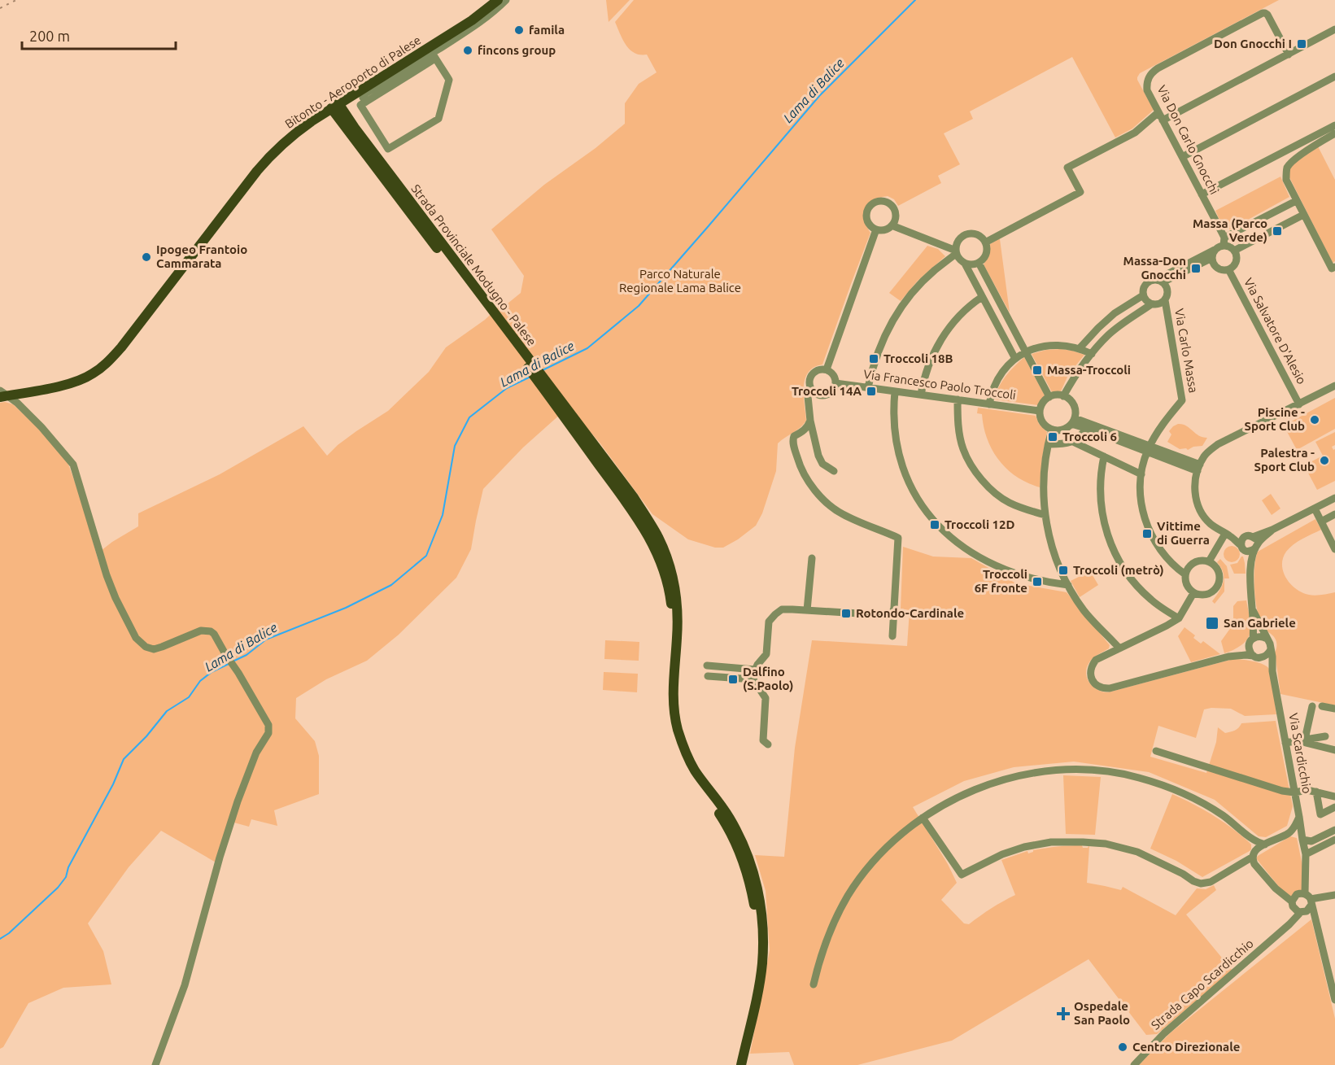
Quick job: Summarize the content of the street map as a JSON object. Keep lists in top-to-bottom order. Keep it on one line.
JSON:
{"streets":{"main road":["Bitonto - Aeroporto di Palese","Strada Provinciale Modugno - Palese"],"street":["Via Don Carlo Gnocchi","Via Salvatore D'Alesio","Via Carlo Massa","Via Francesco Paolo Troccoli","Via Scardicchio","Strada Capo Scardicchio"]},"crossings":[["Bitonto - Aeroporto di Palese","Strada Provinciale Modugno - Palese"],["Via Don Carlo Gnocchi","Via Salvatore D'Alesio"],["Via Scardicchio","Strada Capo Scardicchio"]],"water":["Lama di Balice"],"parks":["Parco Naturale Regionale Lama Balice"],"places":{"other":["famila","fincons group","Ipogeo Frantoio Cammarata","Piscine - Sport Club","Palestra - Sport Club","Centro Direzionale"],"transit":["Don Gnocchi I","Massa (Parco Verde)","Massa-Don Gnocchi","Troccoli 18B","Massa-Troccoli","Troccoli 14A","Troccoli 6","Troccoli 12D","Vittime di Guerra","Troccoli (metrò)","Troccoli 6F fronte","Rotondo-Cardinale","San Gabriele","Dalfino (S.Paolo)"],"health":["Ospedale San Paolo"]},"scale_bar":"200 m"}
